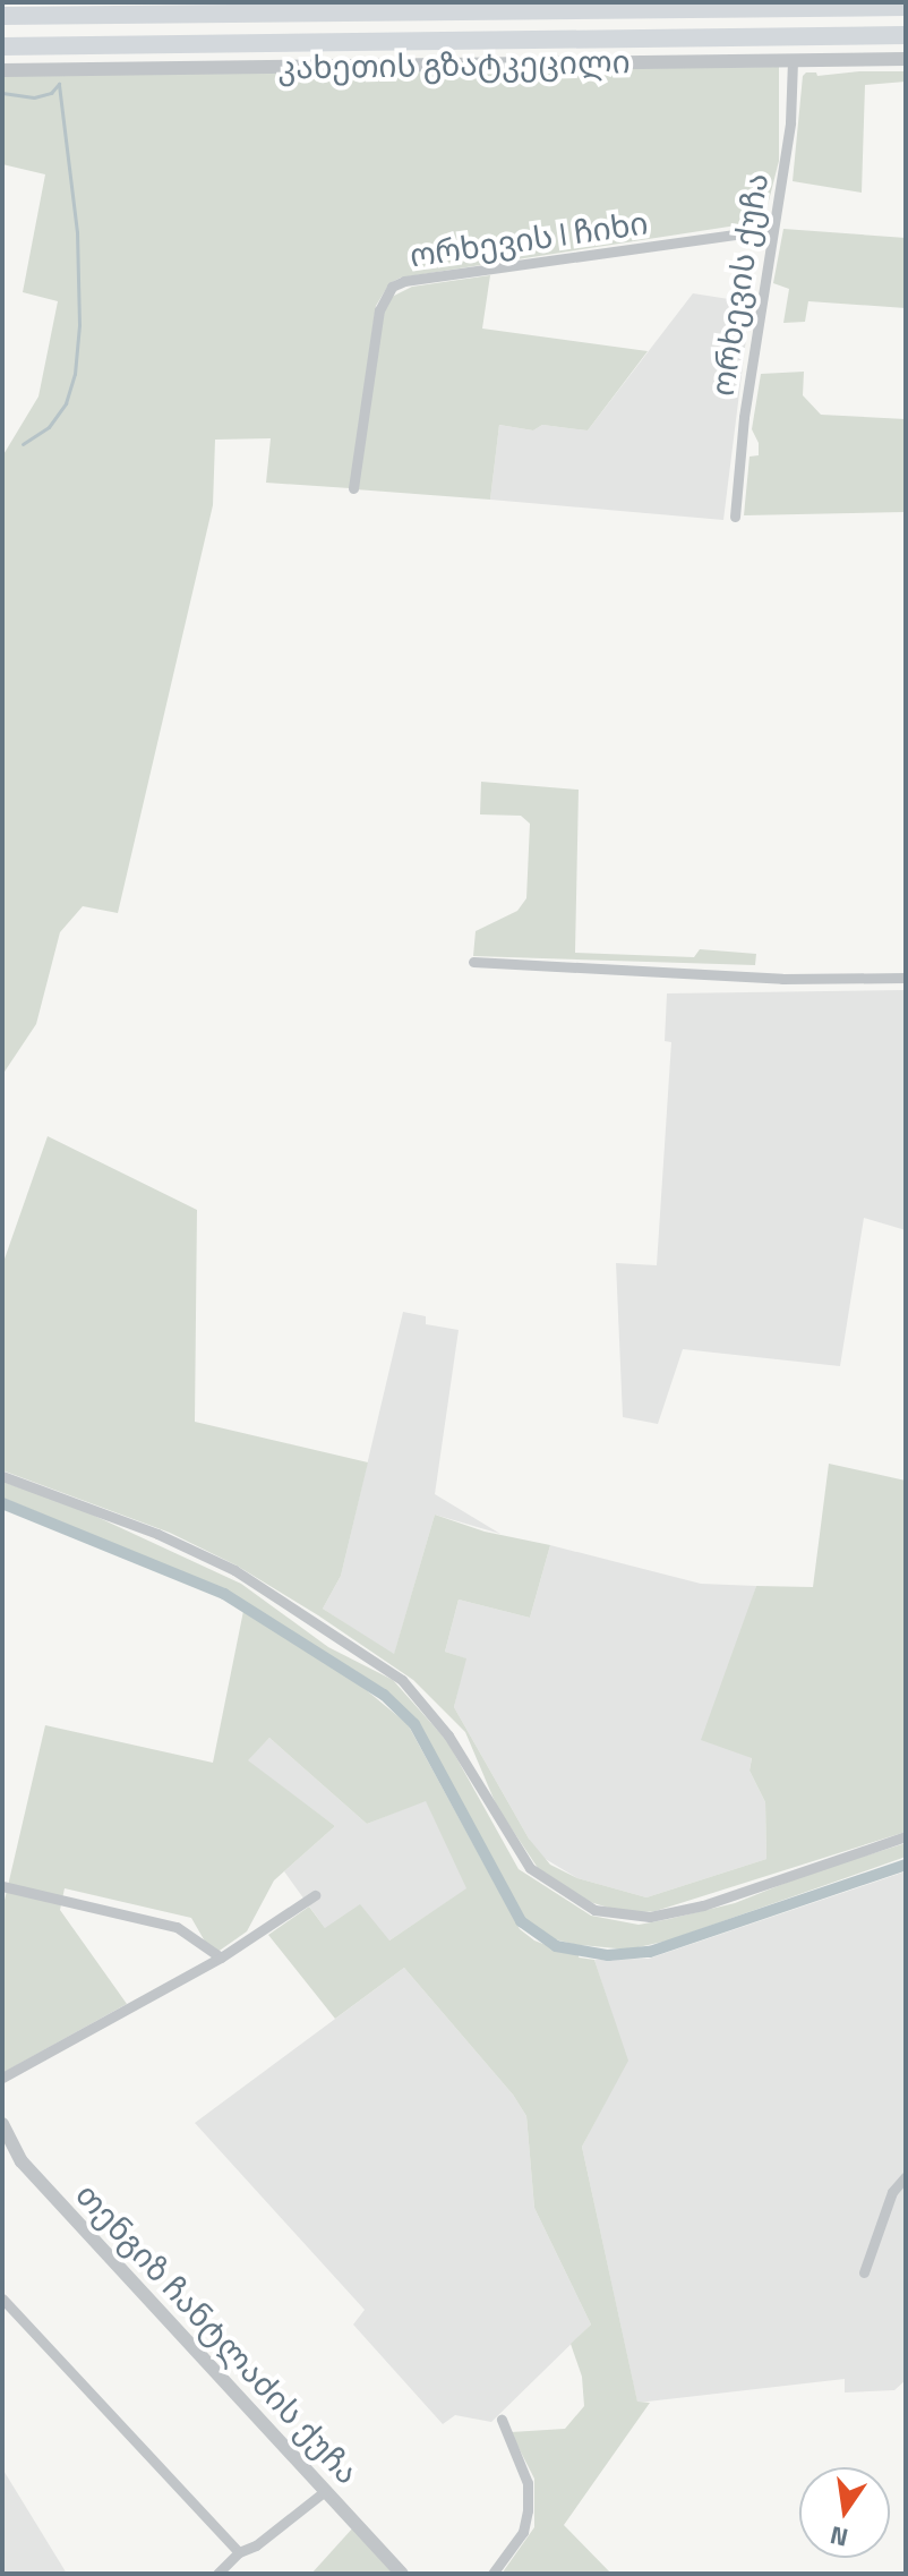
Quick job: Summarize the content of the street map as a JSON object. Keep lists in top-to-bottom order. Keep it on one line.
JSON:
{"streets":{"highway":["კახეთის გზატკეცილი"],"street":["ორხევის I ჩიხი","ორხევის ქუჩა","თენგიზ ჩანტლაძის ქუჩა"]},"crossings":[["კახეთის გზატკეცილი","ორხევის ქუჩა"],["ორხევის I ჩიხი","ორხევის ქუჩა"]],"north":"bottom"}
